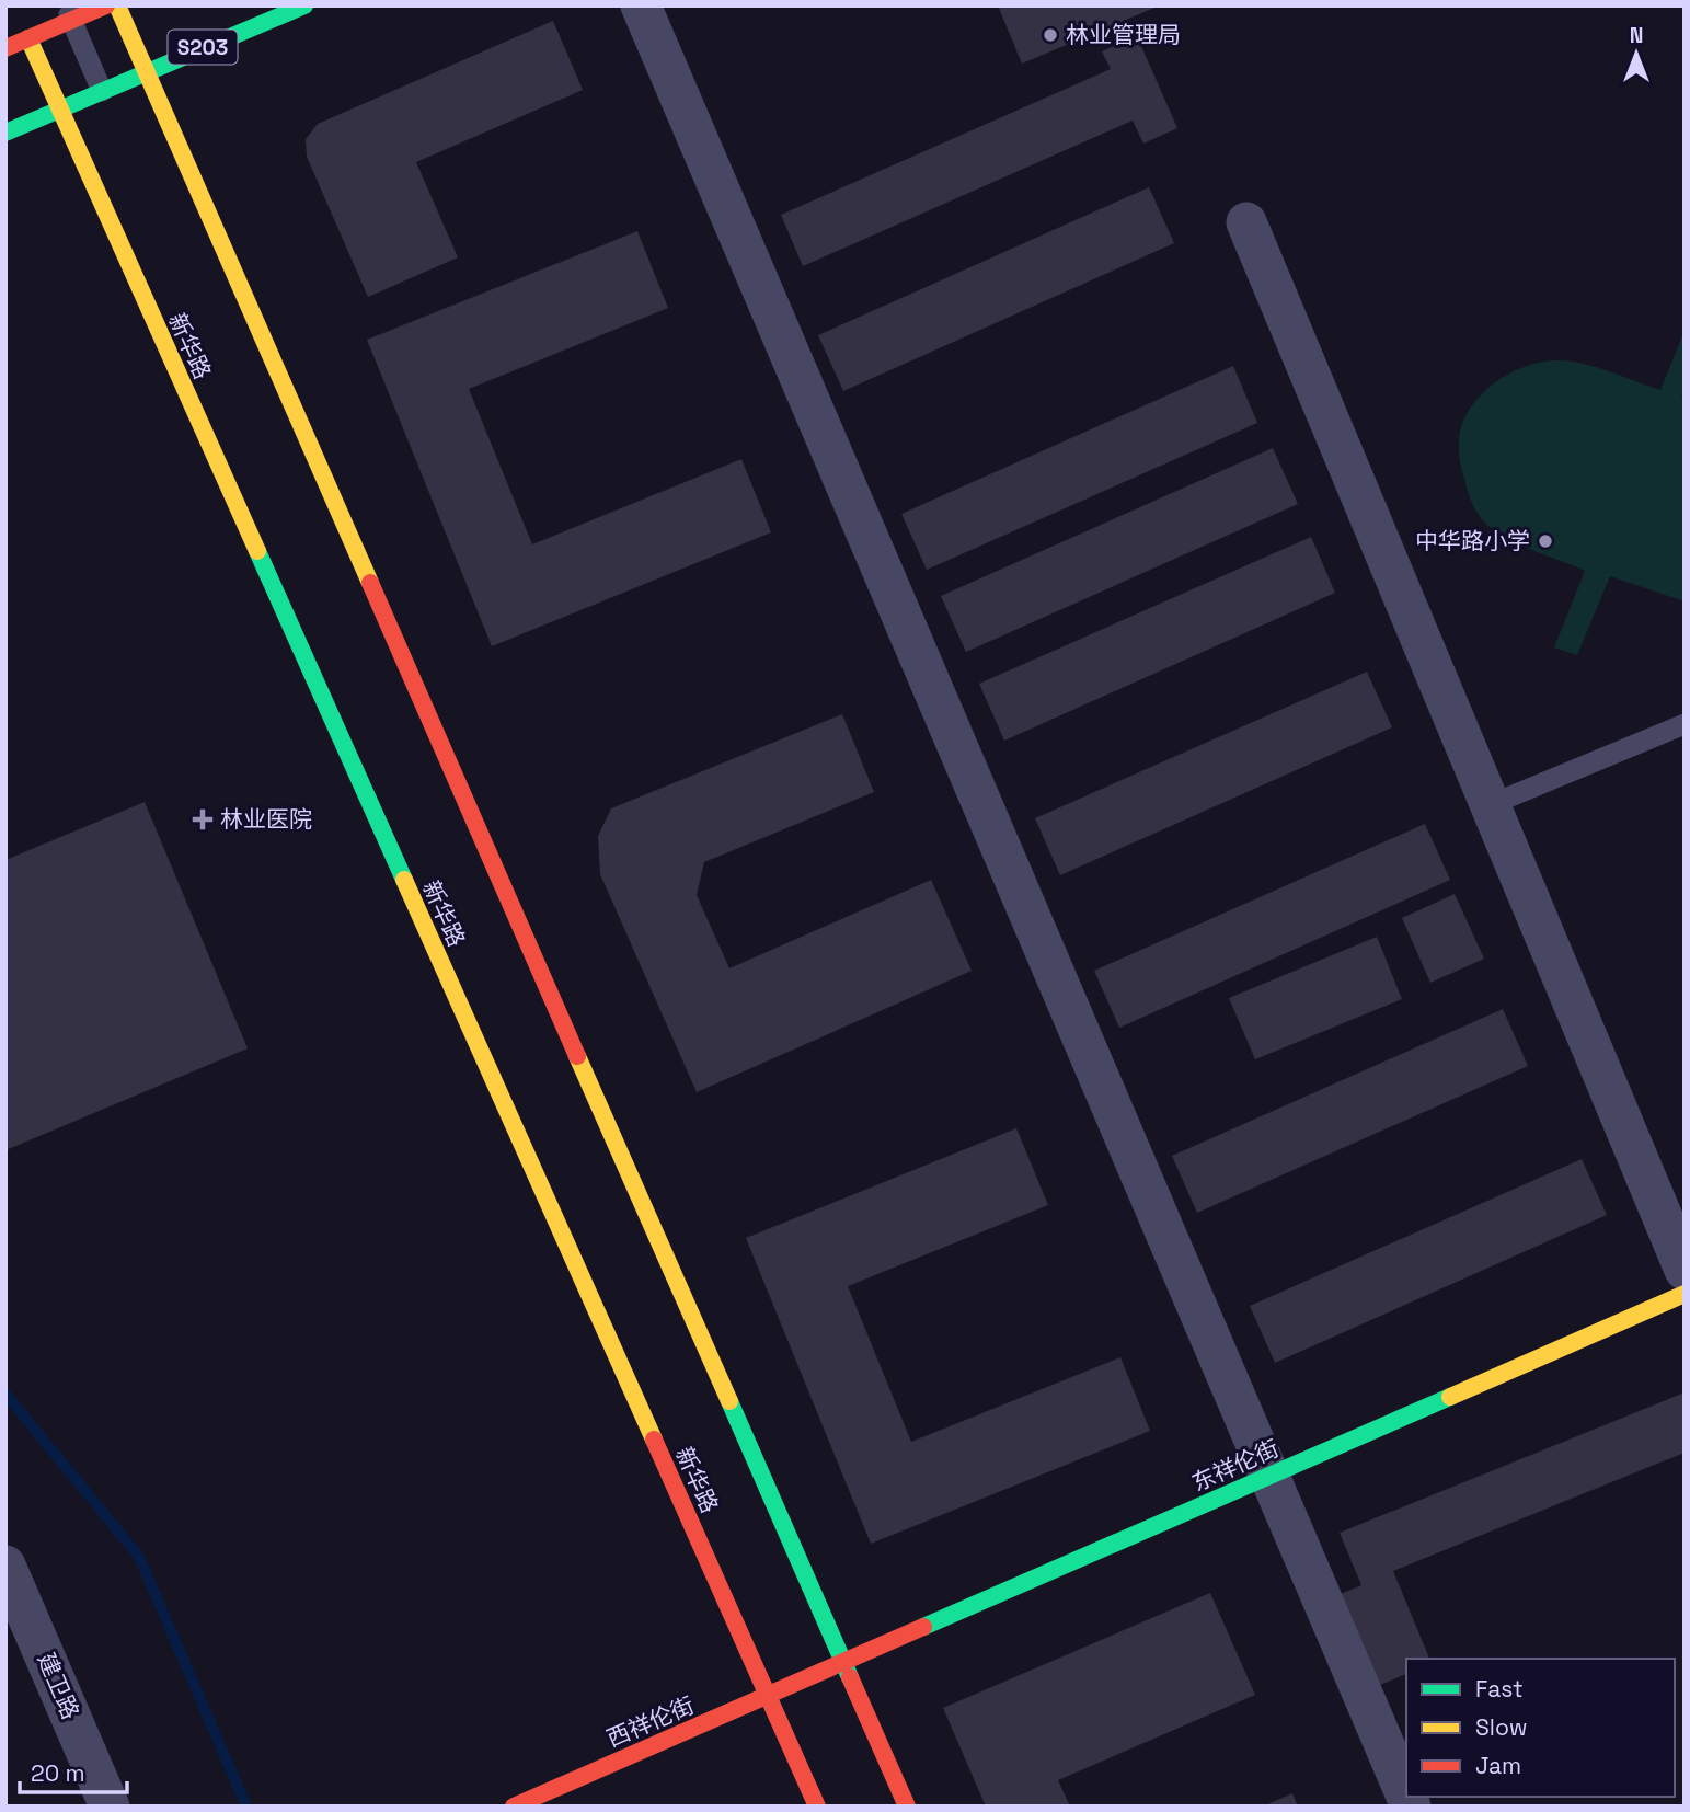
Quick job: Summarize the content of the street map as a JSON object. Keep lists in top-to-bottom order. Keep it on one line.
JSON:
{"streets":{"main road":["S203","新华路","东祥伦街","西祥伦街"],"street":["建卫路"]},"crossings":[["S203","新华路"],["新华路","西祥伦街"],["东祥伦街","西祥伦街"]],"places":{"other":["林业管理局","中华路小学"],"health":["林业医院"]},"legend":["Fast","Slow","Jam"],"scale_bar":"20 m","north":"top"}
